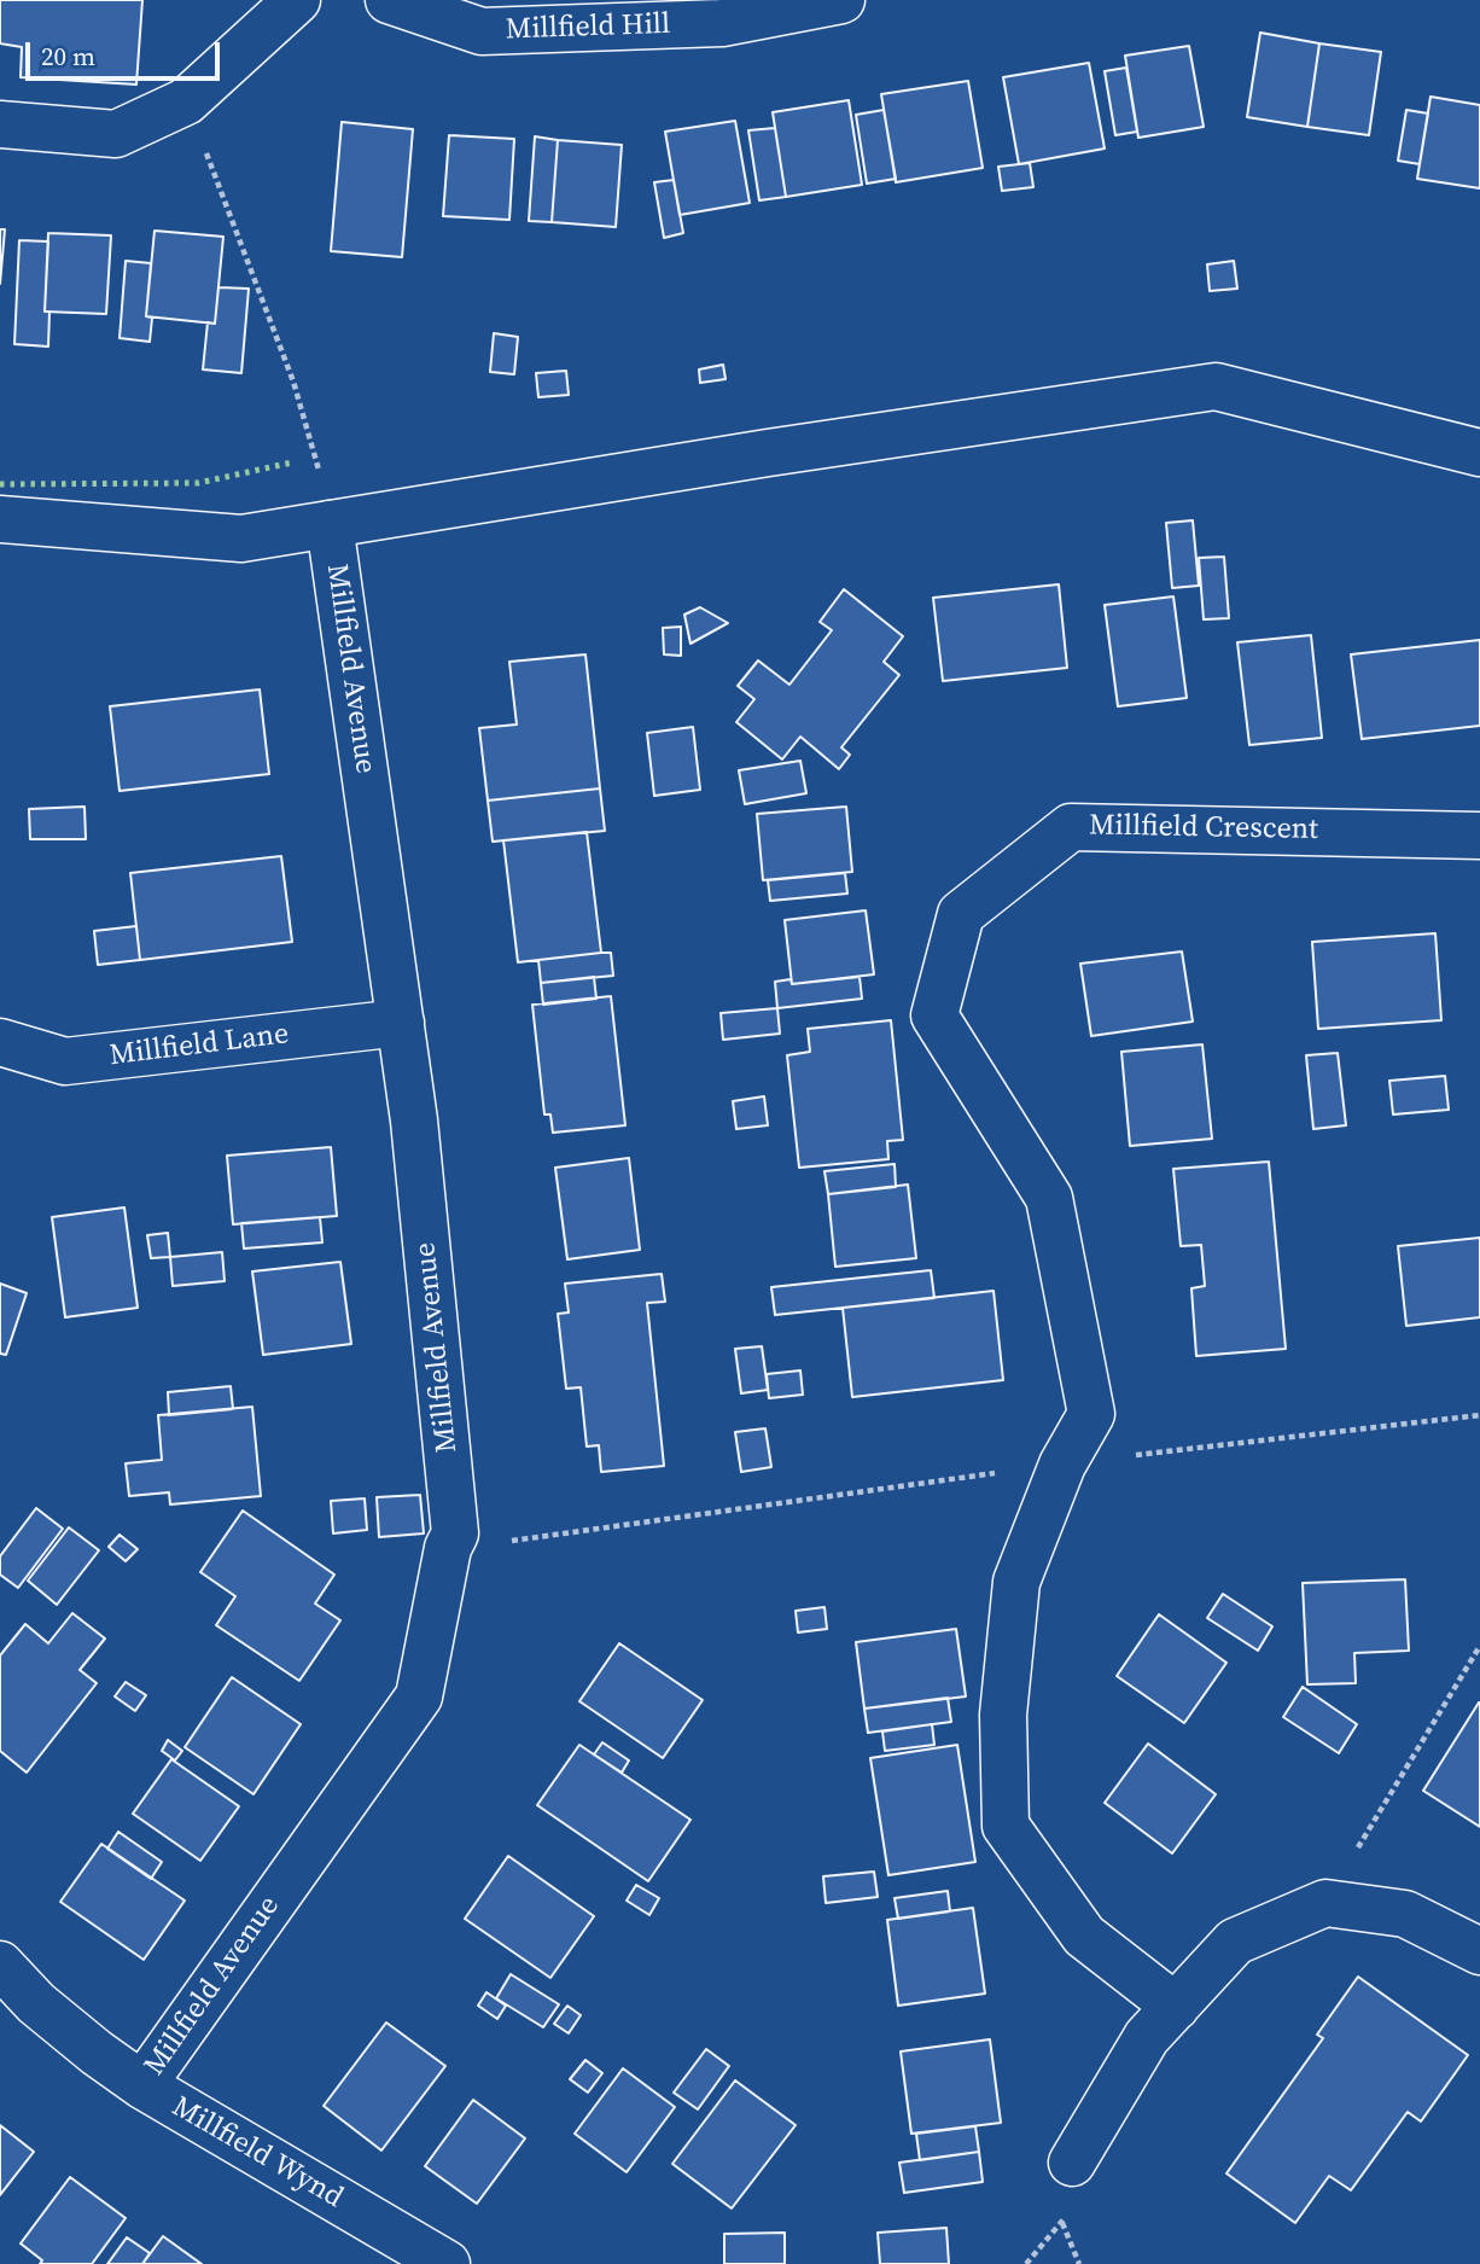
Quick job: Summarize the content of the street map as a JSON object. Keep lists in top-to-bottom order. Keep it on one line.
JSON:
{"streets":{"street":["Millfield Hill","Millfield Avenue","Millfield Crescent","Millfield Lane","Millfield Wynd"]},"crossings":[["Millfield Avenue","Millfield Lane"],["Millfield Avenue","Millfield Wynd"]],"scale_bar":"20 m"}
